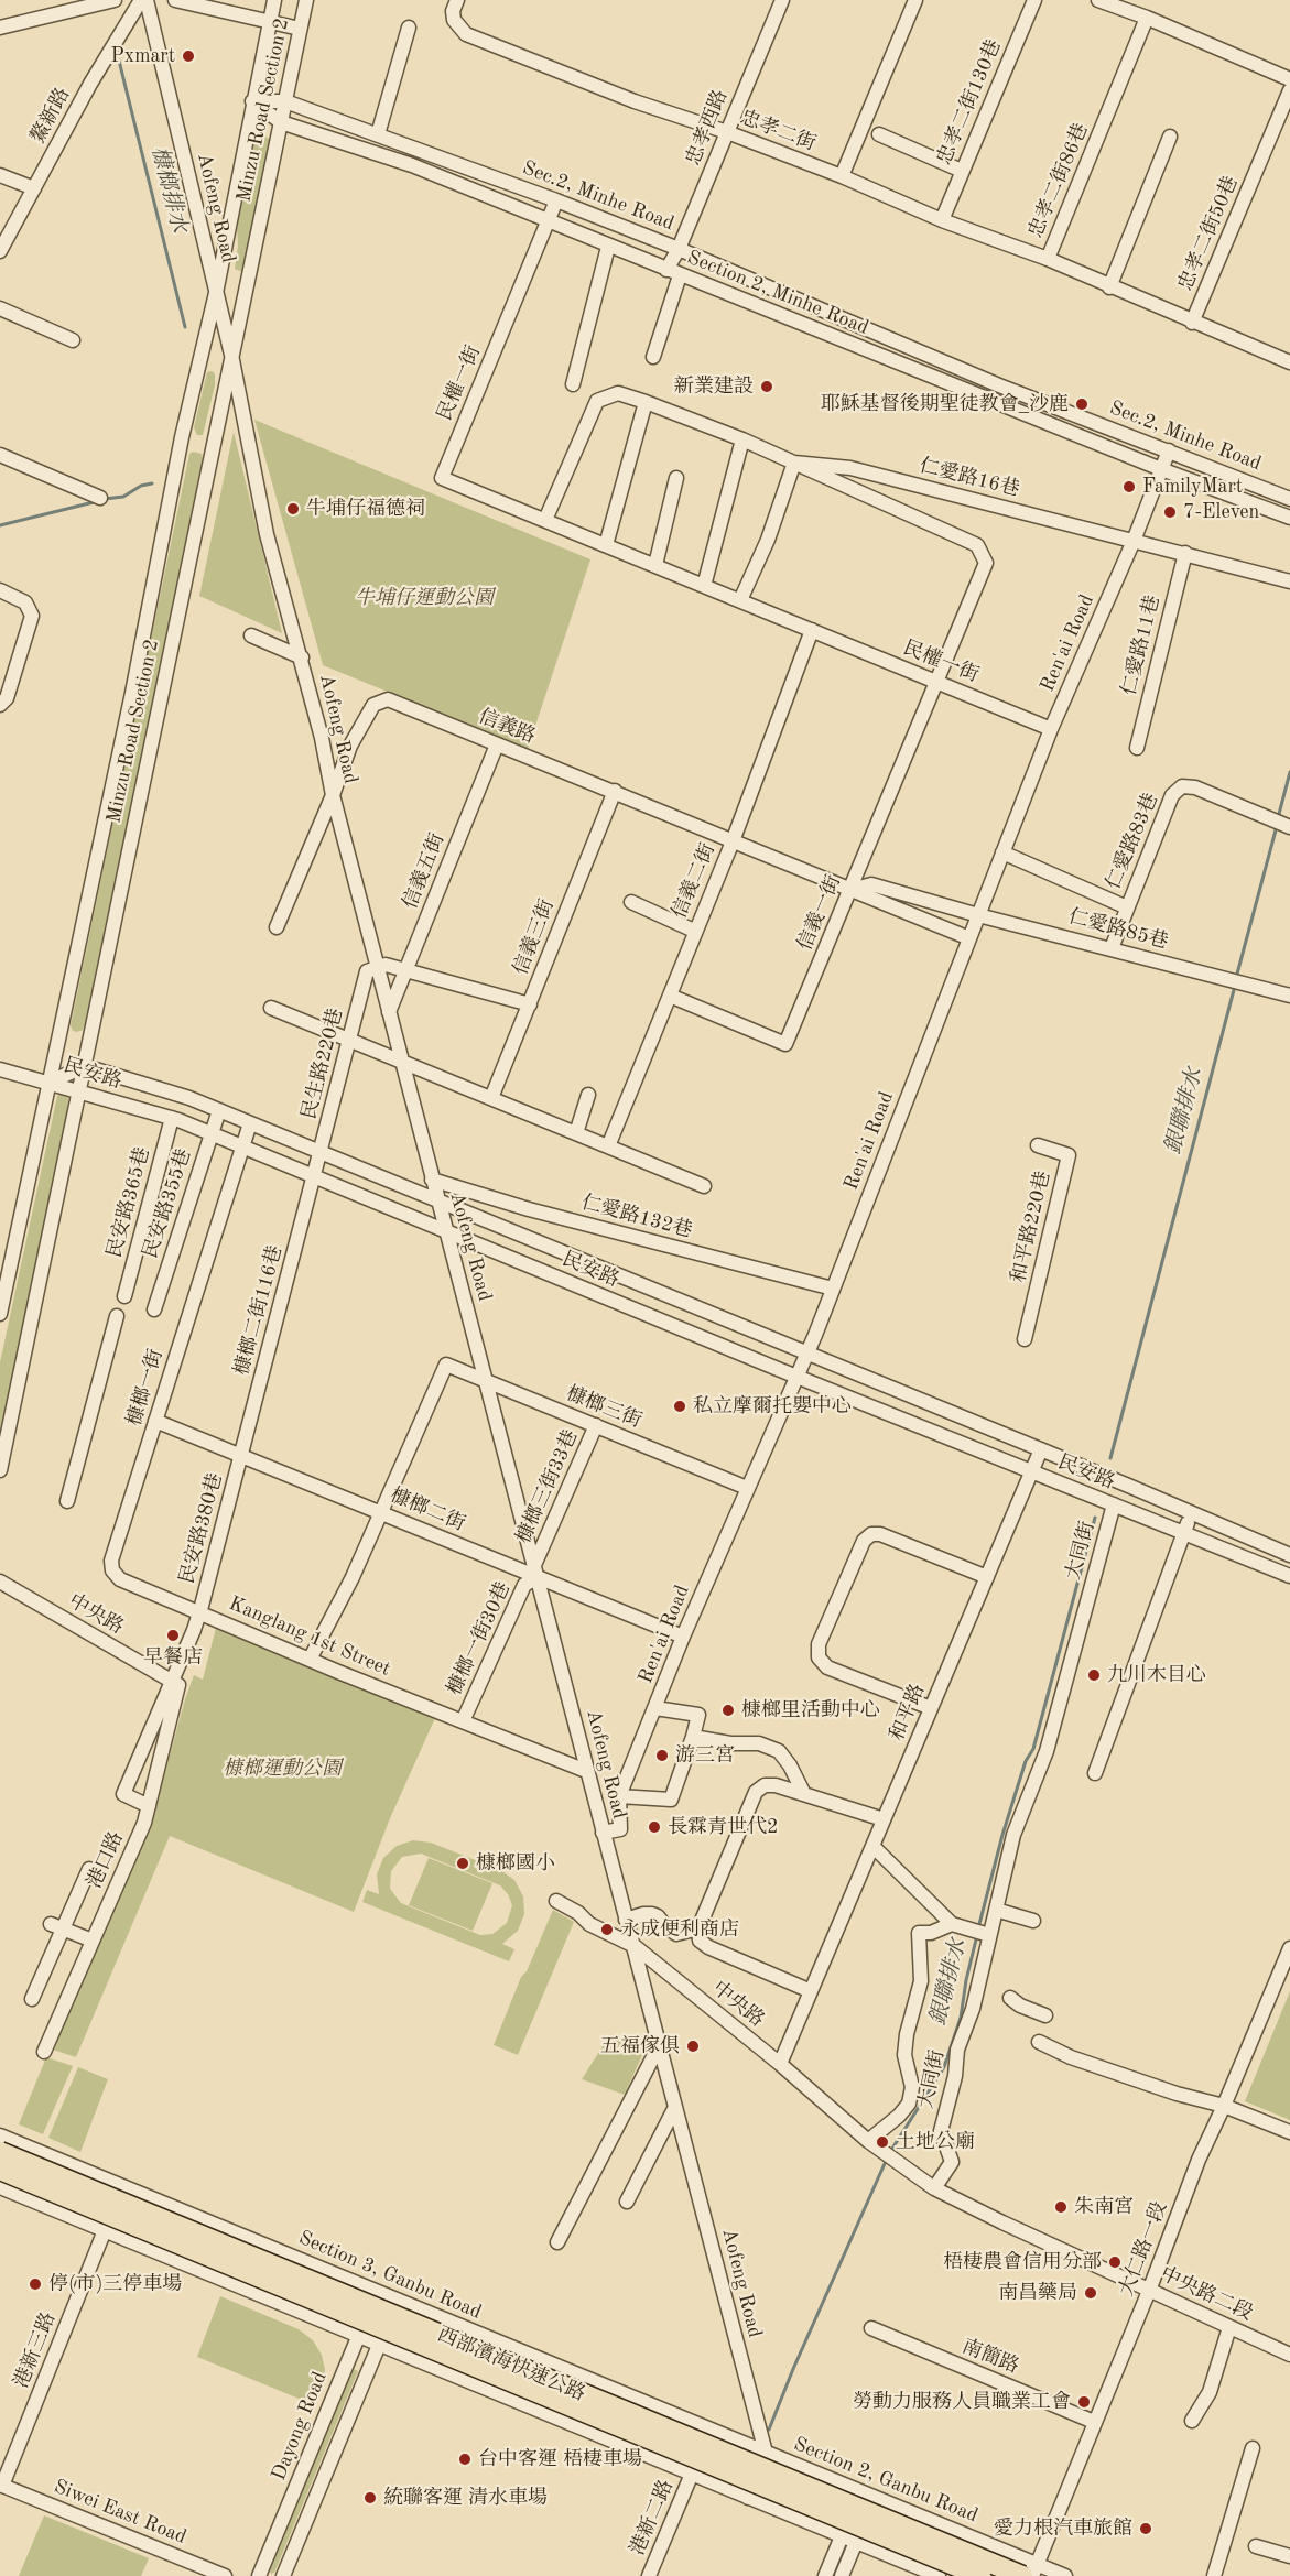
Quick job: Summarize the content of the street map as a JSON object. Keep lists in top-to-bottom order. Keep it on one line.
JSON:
{"streets":{"highway":["西部濱海快速公路"],"street":["忠孝二街130巷","Minzu Road Section 2","鰲新路","忠孝西路","忠孝二街","忠孝二街86巷","Sec.2, Minhe Road","Aofeng Road","忠孝二街50巷","Section 2, Minhe Road","民權一街","仁愛路16巷","Ren'ai Road","仁愛路11巷","信義路","仁愛路83巷","信義五街","信義二街","信義一街","仁愛路85巷","信義三街","民生路220巷","民安路","民安路365巷","民安路355巷","仁愛路132巷","和平路220巷","槺榔二街116巷","槺榔一街","槺榔三街","槺榔三街33巷","槺榔二街","民安路380巷","大同街","中央路","Kanglang 1st Street","槺榔一街30巷","和平路","港口路","大仁路一段","Section 3, Ganbu Road","中央路二段","港新三路","南簡路","Dayong Road","Section 2, Ganbu Road","Siwei East Road","港新二路"]},"crossings":[["忠孝二街130巷","忠孝二街"],["Minzu Road Section 2","Sec.2, Minhe Road"],["Minzu Road Section 2","Aofeng Road"],["Minzu Road Section 2","Section 2, Minhe Road"],["Minzu Road Section 2","民安路"],["忠孝西路","忠孝二街"],["忠孝西路","Sec.2, Minhe Road"],["忠孝西路","Section 2, Minhe Road"],["忠孝二街","忠孝二街86巷"],["忠孝二街","忠孝二街50巷"],["Sec.2, Minhe Road","Section 2, Minhe Road"],["Sec.2, Minhe Road","民權一街"],["Sec.2, Minhe Road","Ren'ai Road"],["Aofeng Road","Ren'ai Road"],["Aofeng Road","信義路"],["Aofeng Road","信義五街"],["Aofeng Road","民生路220巷"],["Aofeng Road","民安路"],["Aofeng Road","仁愛路132巷"],["Aofeng Road","槺榔三街"],["Aofeng Road","槺榔三街33巷"],["Aofeng Road","槺榔二街"],["Aofeng Road","中央路"],["Aofeng Road","Kanglang 1st Street"],["Aofeng Road","槺榔一街30巷"],["Aofeng Road","Section 3, Ganbu Road"],["Aofeng Road","Section 2, Ganbu Road"],["Section 2, Minhe Road","民權一街"],["Section 2, Minhe Road","Ren'ai Road"],["民權一街","Ren'ai Road"],["民權一街","信義二街"],["民權一街","信義一街"],["仁愛路16巷","Ren'ai Road"],["仁愛路16巷","信義一街"],["Ren'ai Road","信義路"],["Ren'ai Road","仁愛路85巷"],["Ren'ai Road","民安路"],["Ren'ai Road","仁愛路132巷"],["Ren'ai Road","槺榔三街"],["Ren'ai Road","槺榔二街"],["信義路","信義五街"],["信義路","信義二街"],["信義路","信義一街"],["信義路","仁愛路85巷"],["信義路","信義三街"],["仁愛路83巷","仁愛路85巷"],["信義二街","信義一街"],["民生路220巷","民安路"],["民生路220巷","槺榔二街116巷"],["民安路","民安路365巷"],["民安路","民安路355巷"],["民安路","槺榔二街116巷"],["民安路","槺榔一街"],["民安路","大同街"],["民安路","和平路"],["槺榔二街116巷","槺榔二街"],["槺榔二街116巷","民安路380巷"],["槺榔一街","槺榔二街"],["槺榔一街","民安路380巷"],["槺榔一街","Kanglang 1st Street"],["槺榔三街","槺榔三街33巷"],["槺榔三街","槺榔二街"],["槺榔三街33巷","槺榔二街"],["槺榔三街33巷","槺榔一街30巷"],["槺榔二街","民安路380巷"],["槺榔二街","槺榔一街30巷"],["民安路380巷","Kanglang 1st Street"],["大同街","中央路二段"],["中央路","Kanglang 1st Street"],["中央路","和平路"],["中央路","港口路"],["中央路","中央路二段"],["Kanglang 1st Street","槺榔一街30巷"],["Kanglang 1st Street","港口路"],["大仁路一段","中央路二段"],["大仁路一段","南簡路"],["大仁路一段","西部濱海快速公路"],["大仁路一段","Section 2, Ganbu Road"],["Section 3, Ganbu Road","Dayong Road"],["Section 3, Ganbu Road","Section 2, Ganbu Road"],["港新三路","Siwei East Road"],["西部濱海快速公路","Section 2, Ganbu Road"]],"water":["槺榔排水","銀聯排水"],"parks":["牛埔仔運動公園","槺榔運動公園"],"places":["Pxmart","新業建設","耶穌基督後期聖徒教會_沙鹿","FamilyMart","牛埔仔福德祠","7-Eleven","私立摩爾托嬰中心","早餐店","九川木目心","槺榔里活動中心","游三宮","長霖青世代2","槺榔國小","永成便利商店","五福傢俱","土地公廟","朱南宮","梧棲農會信用分部","停(市)三停車場","南昌藥局","勞動力服務人員職業工會","台中客運 梧棲車場","統聯客運 清水車場","愛力根汽車旅館"]}
